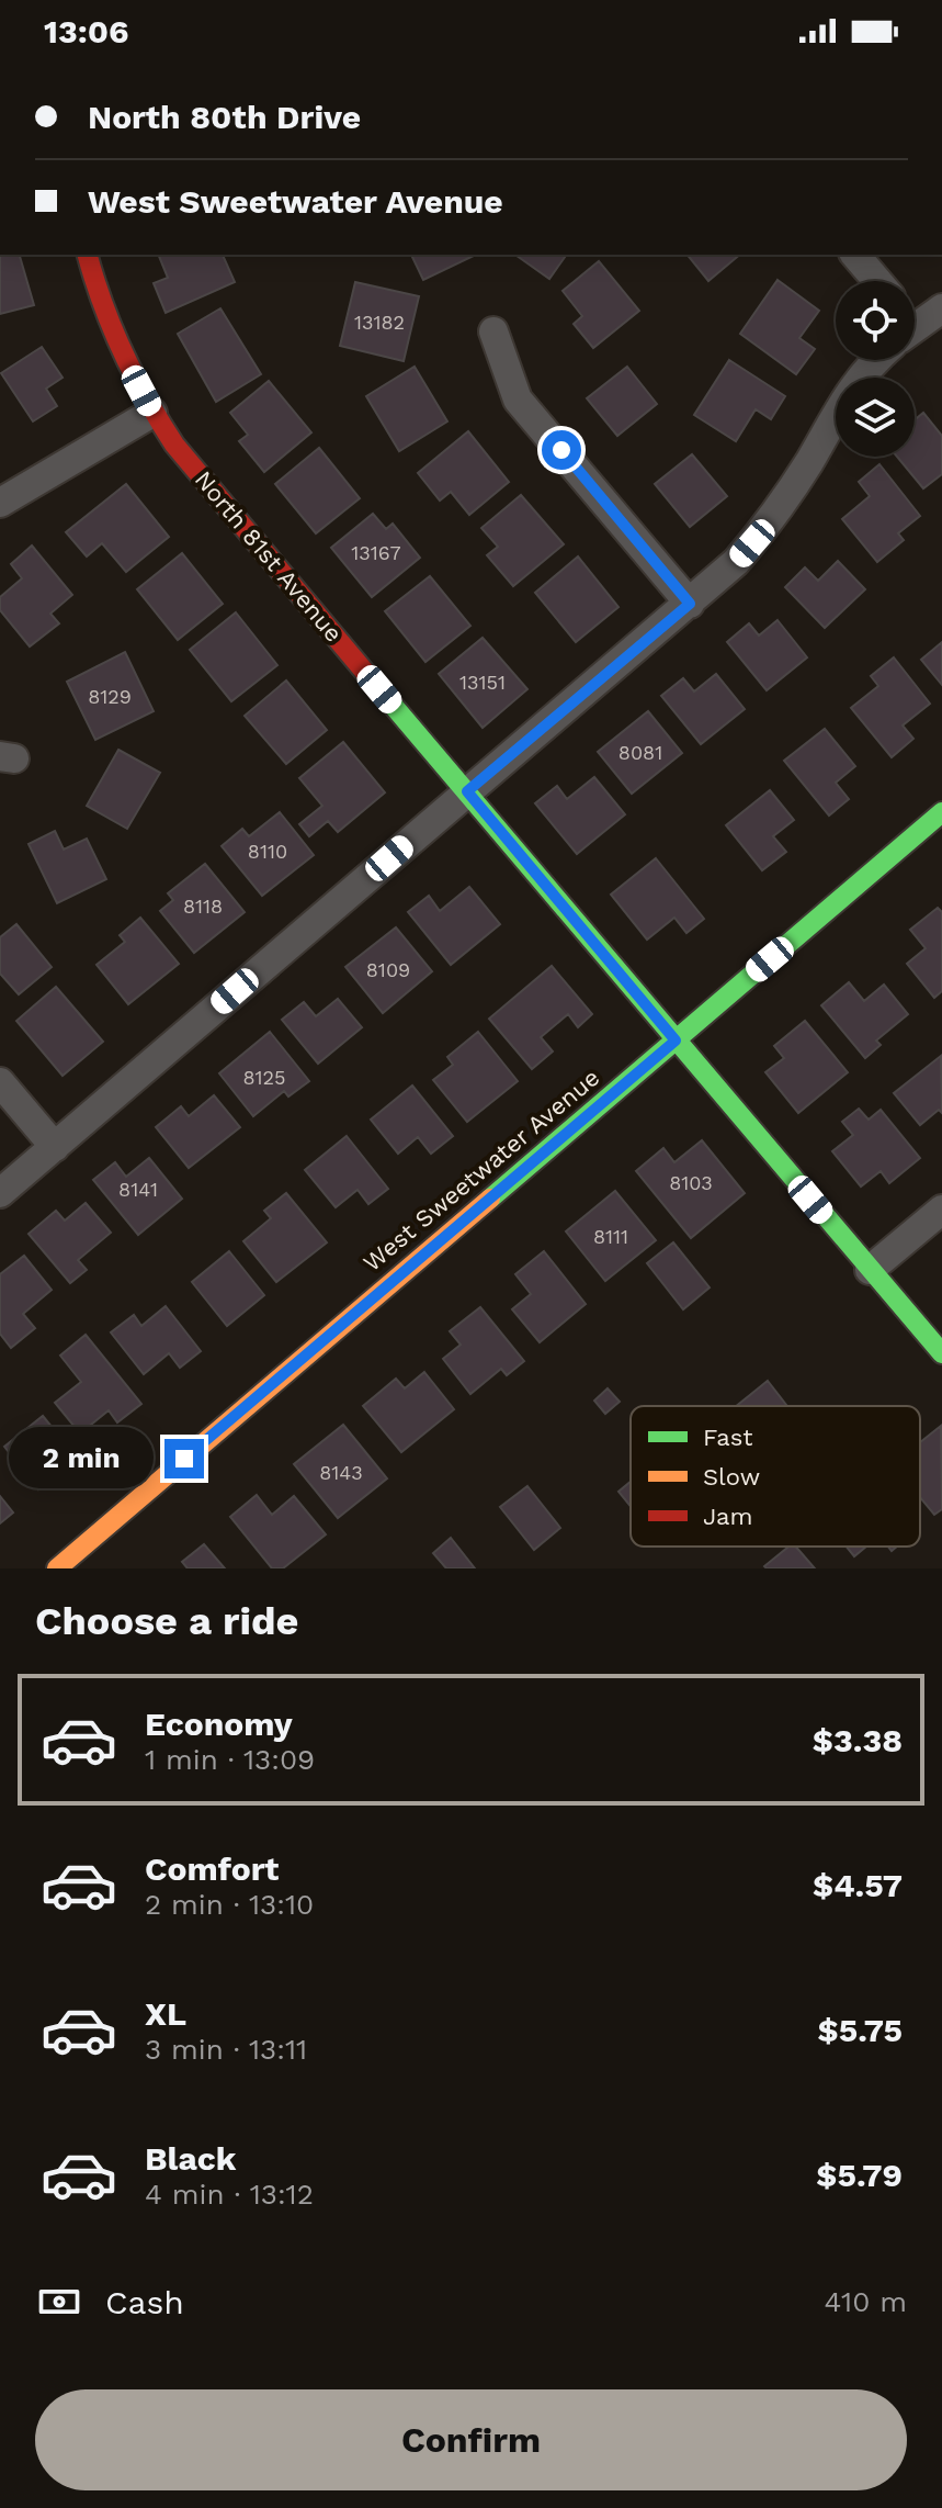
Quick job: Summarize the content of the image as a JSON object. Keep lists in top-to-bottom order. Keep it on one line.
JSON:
{"streets":{"street":["North 81st Avenue","West Sweetwater Avenue"]},"crossings":[["North 81st Avenue","West Sweetwater Avenue"]],"house_numbers":["13182","13167","13151","8129","8081","8110","8118","8109","8125","8103","8141","8111","8143"],"legend":["Fast","Slow","Jam"],"page":{"status":"13:06","banner":["North 80th Drive","West Sweetwater Avenue"],"bubble":"2 min","heading":"Choose a ride","list":[{"name":"Economy","note":"1 min · 13:09","value":"$3.38"},{"name":"Comfort","note":"2 min · 13:10","value":"$4.57"},{"name":"XL","note":"3 min · 13:11","value":"$5.75"},{"name":"Black","note":"4 min · 13:12","value":"$5.79"}],"pay":["Cash","410 m"],"buttons":"Confirm"}}
